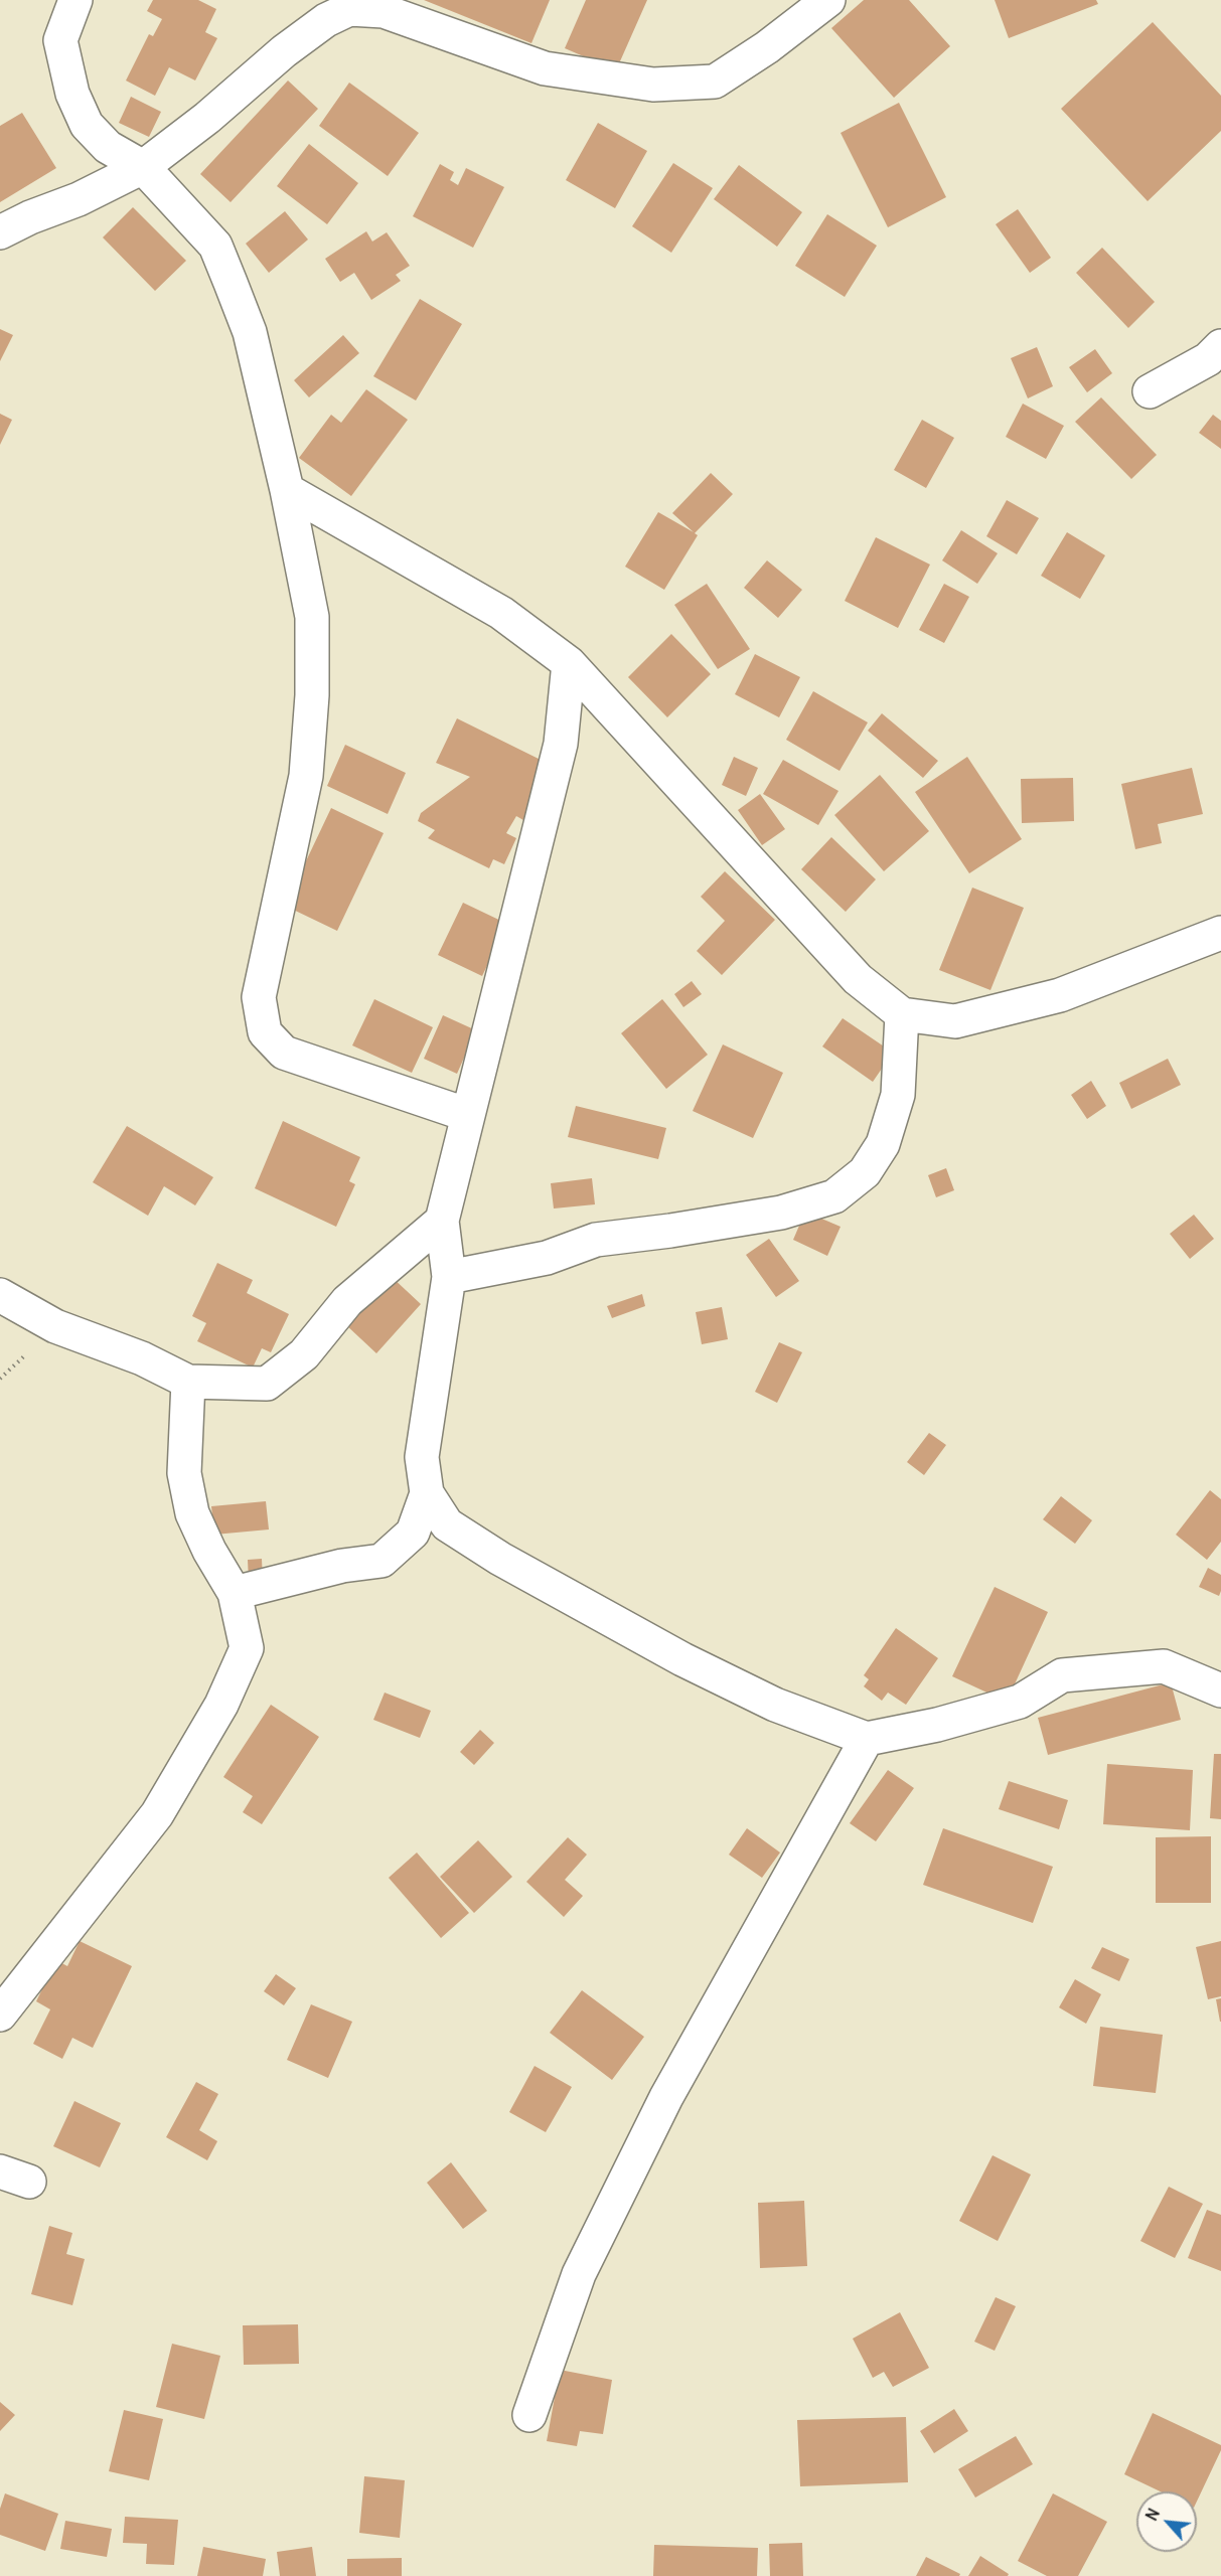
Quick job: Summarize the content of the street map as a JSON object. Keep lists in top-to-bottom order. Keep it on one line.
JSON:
{"north":"top left"}
